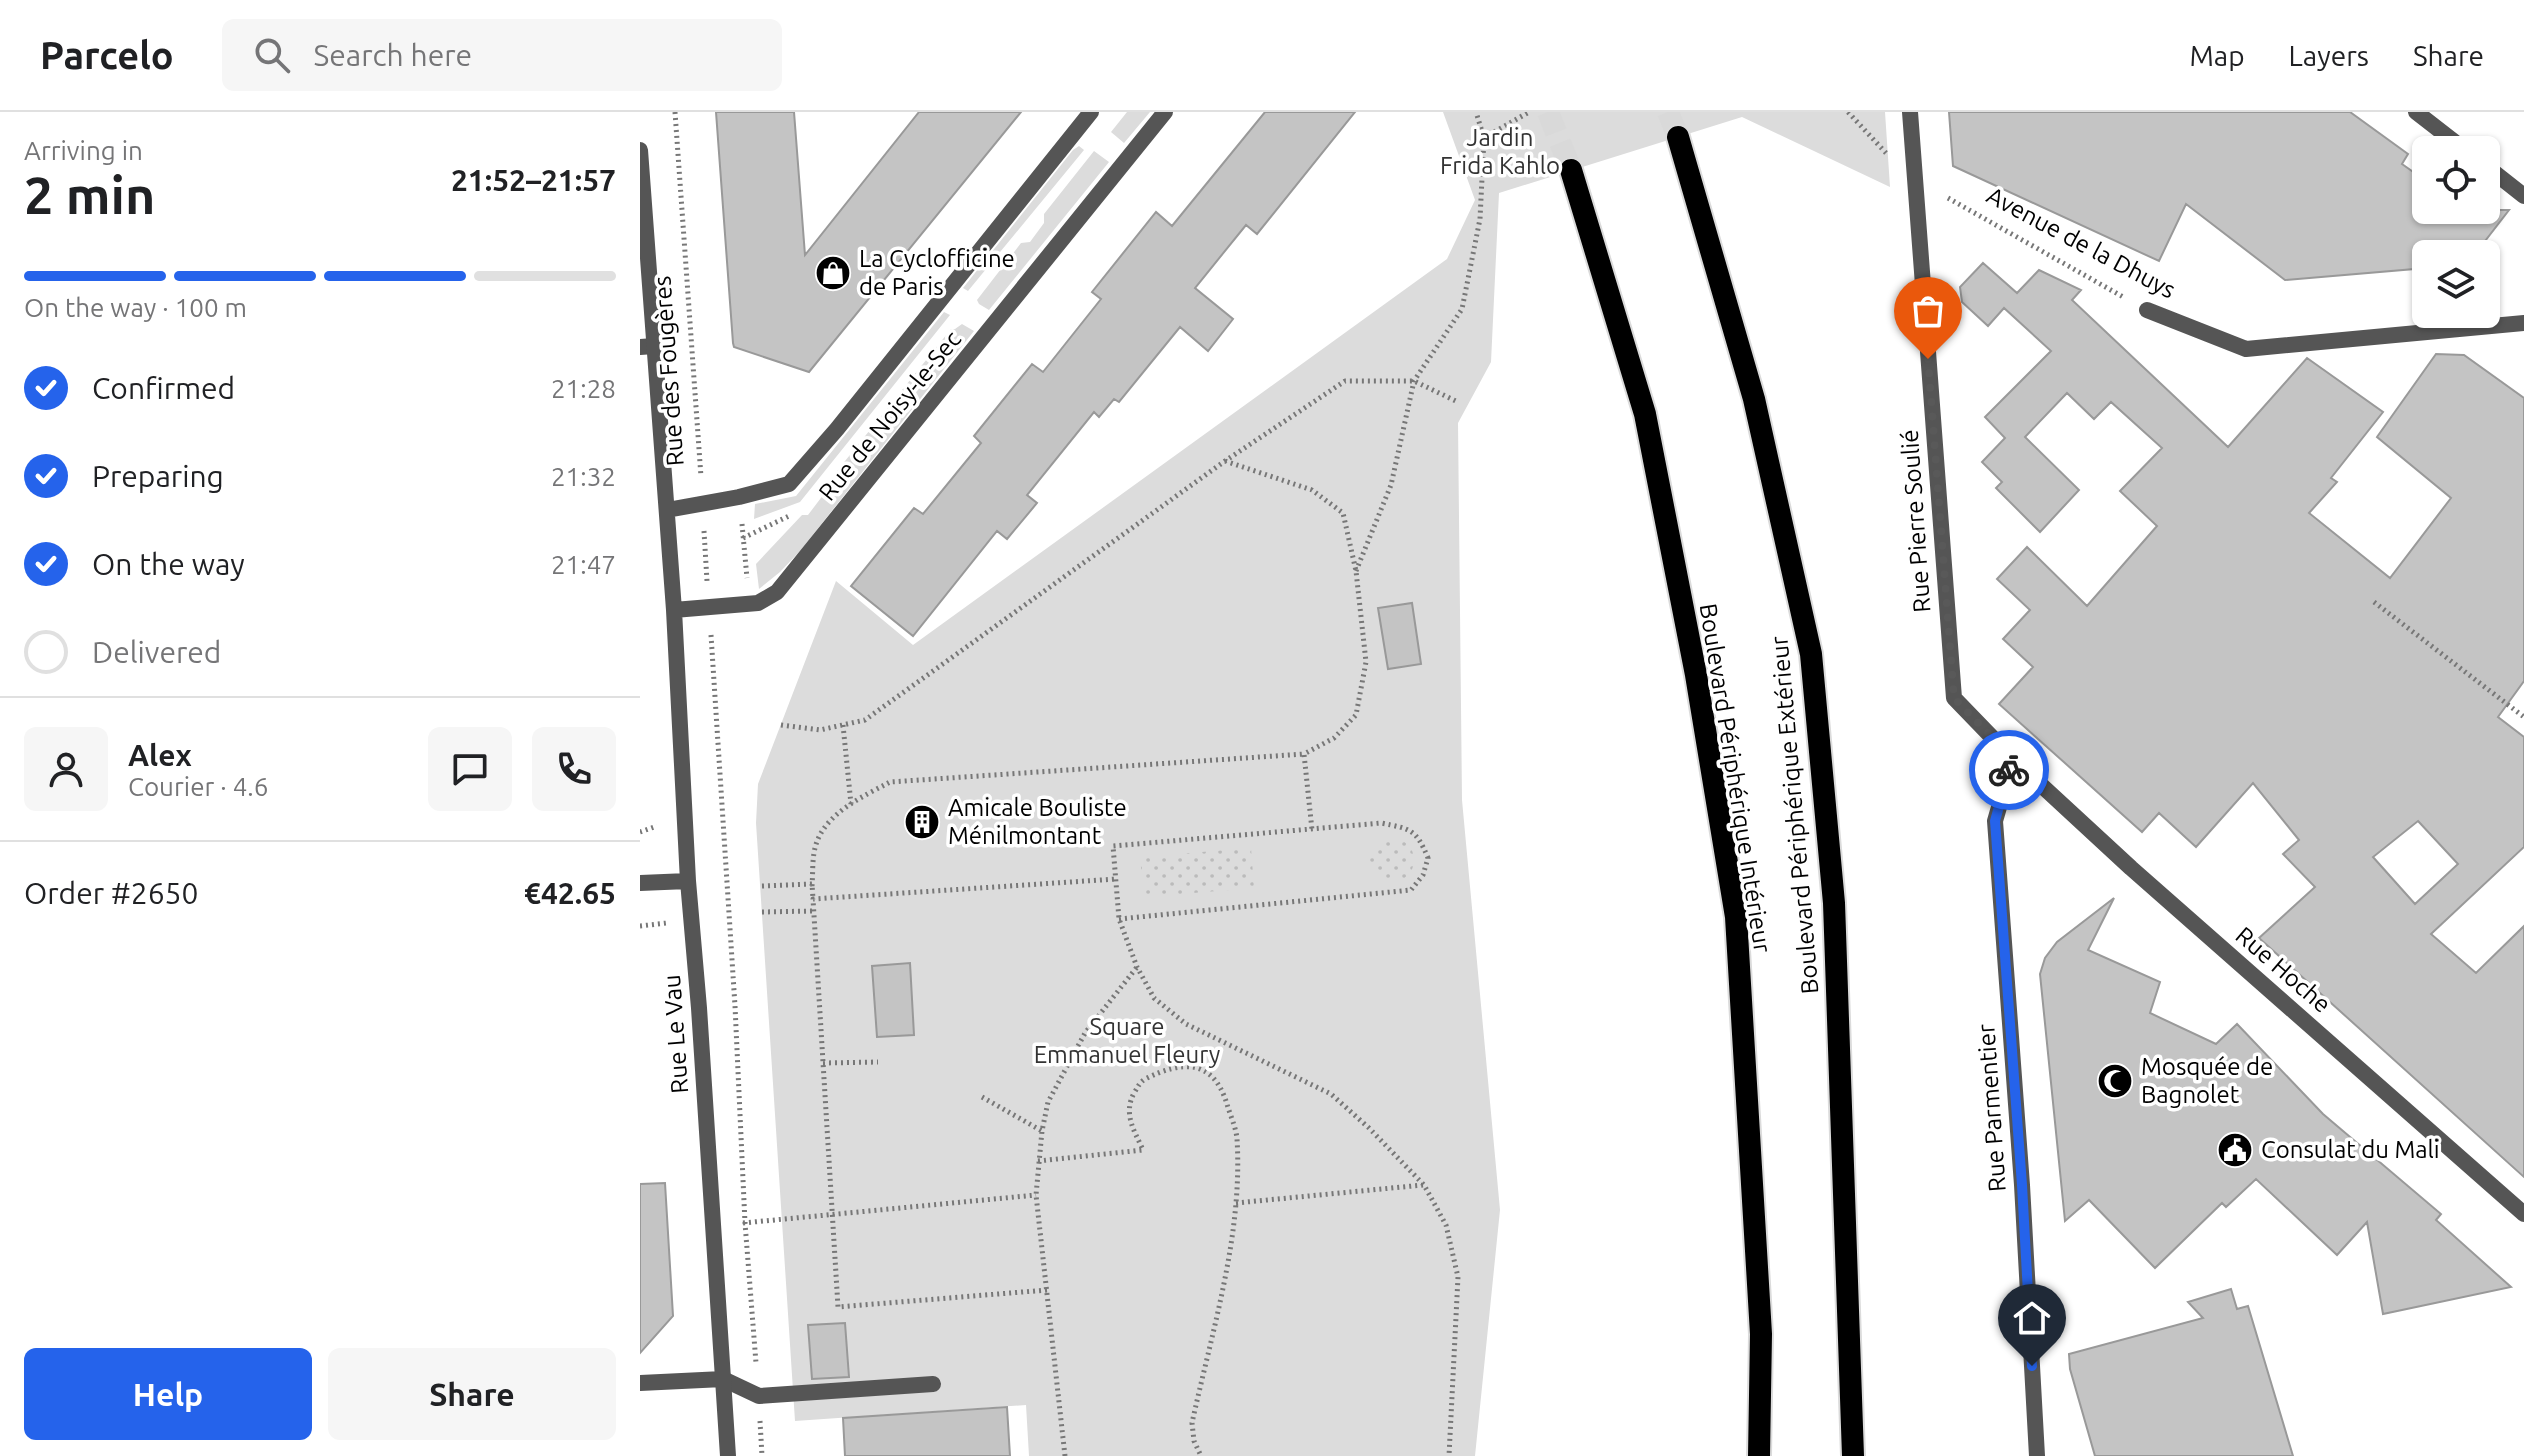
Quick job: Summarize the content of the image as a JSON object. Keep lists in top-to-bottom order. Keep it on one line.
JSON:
{"streets":{"highway":["Boulevard Périphérique Intérieur","Boulevard Périphérique Extérieur"],"street":["Avenue de la Dhuys","Rue des Fougères","Rue de Noisy-le-Sec","Rue Pierre Soulié","Rue Hoche","Rue Le Vau","Rue Parmentier"]},"crossings":[["Rue des Fougères","Rue de Noisy-le-Sec"],["Rue des Fougères","Rue Le Vau"],["Rue de Noisy-le-Sec","Rue Le Vau"],["Rue Pierre Soulié","Rue Hoche"],["Rue Pierre Soulié","Rue Parmentier"],["Rue Hoche","Rue Parmentier"]],"parks":["Jardin Frida Kahlo","Square Emmanuel Fleury"],"places":{"shop":["La Cyclofficine de Paris"],"building":["Amicale Bouliste Ménilmontant"],"mosque":["Mosquée de Bagnolet"],"public building":["Consulat du Mali"]},"page":{"header":"Parcelo","search":"Search here","nav":["Map","Layers","Share"],"heading":["2 min","Arriving in","21:52–21:57"],"panel":["Alex","Courier · 4.6","Order #2650","€42.65"],"bar":"On the way · 100 m","list":[["Confirmed","21:28"],["Preparing","21:32"],["On the way","21:47"],"Delivered"],"buttons":["Help","Share"]}}
